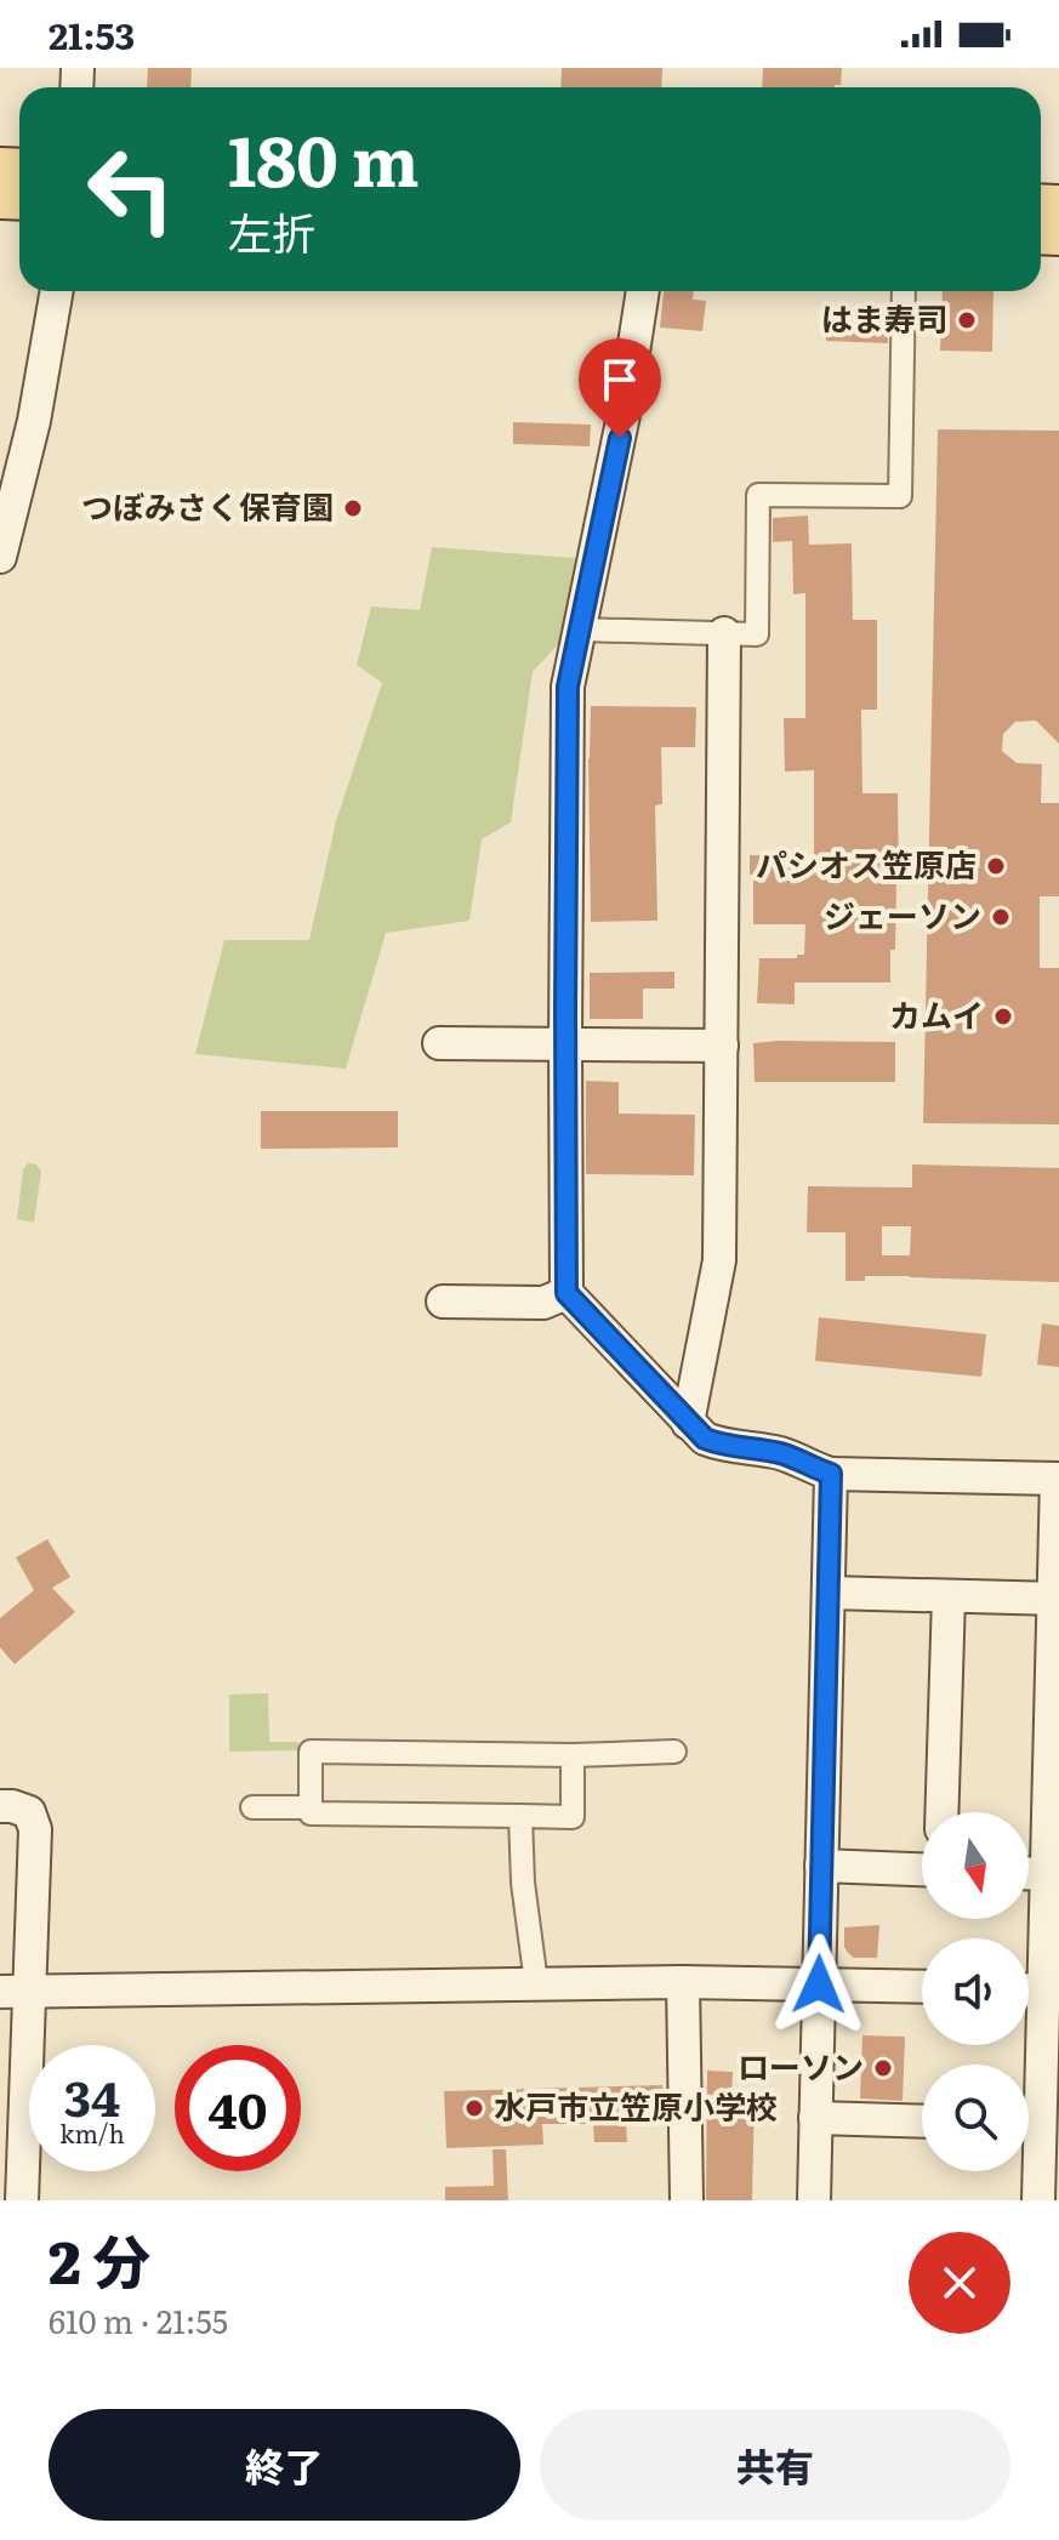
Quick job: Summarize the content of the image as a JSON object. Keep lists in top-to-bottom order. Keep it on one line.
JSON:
{"places":["はま寿司","つぼみさく保育園","パシオス笠原店","ジェーソン","カムイ","ローソン","水戸市立笠原小学校"],"north":"bottom","page":{"status":"21:53","turn":["180 m","左折"],"speed":"34 km/h","limit":"40","heading":["2 分","610 m · 21:55"],"buttons":["終了","共有"]}}
